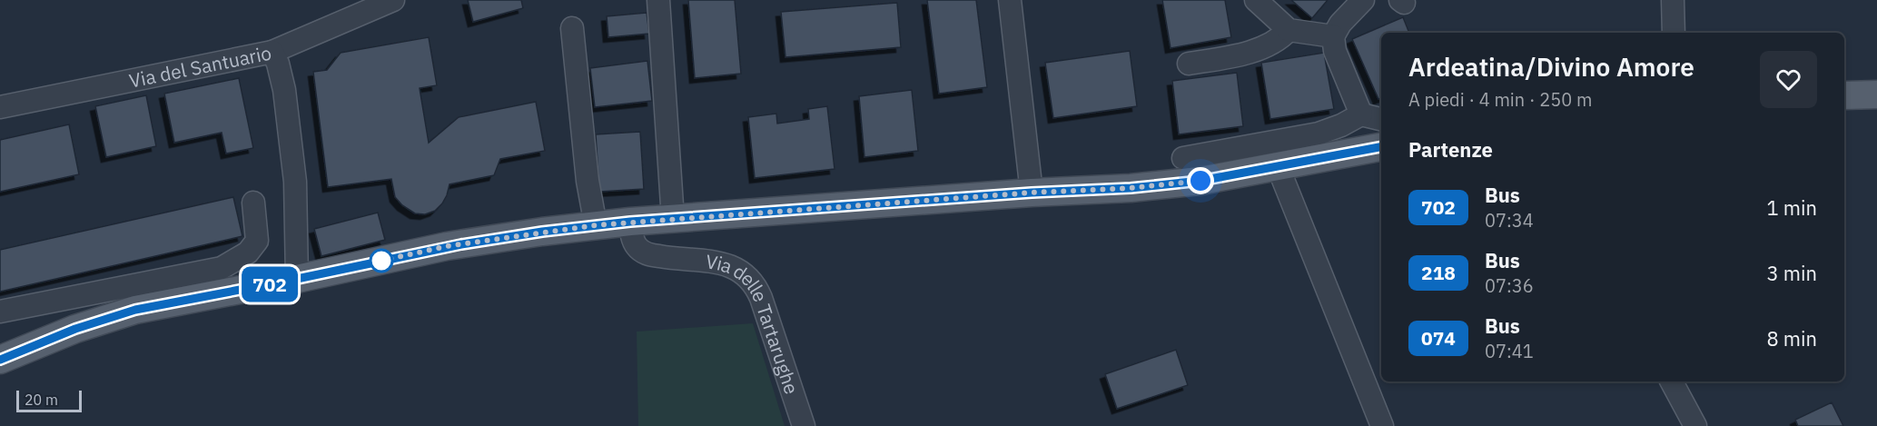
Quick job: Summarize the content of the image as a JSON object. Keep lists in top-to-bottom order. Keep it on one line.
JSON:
{"streets":{"street":["Via del Santuario","Via delle Tartarughe"]},"lines":["bus line 702"],"scale_bar":"20 m","page":{"on_map":"702","heading":[["Ardeatina/Divino Amore","A piedi · 4 min · 250 m"],"Partenze"],"list":[{"mark":"702","name":"Bus","note":"07:34","value":"1 min"},{"mark":"218","name":"Bus","note":"07:36","value":"3 min"},{"mark":"074","name":"Bus","note":"07:41","value":"8 min"}],"scale":"20 m"}}
